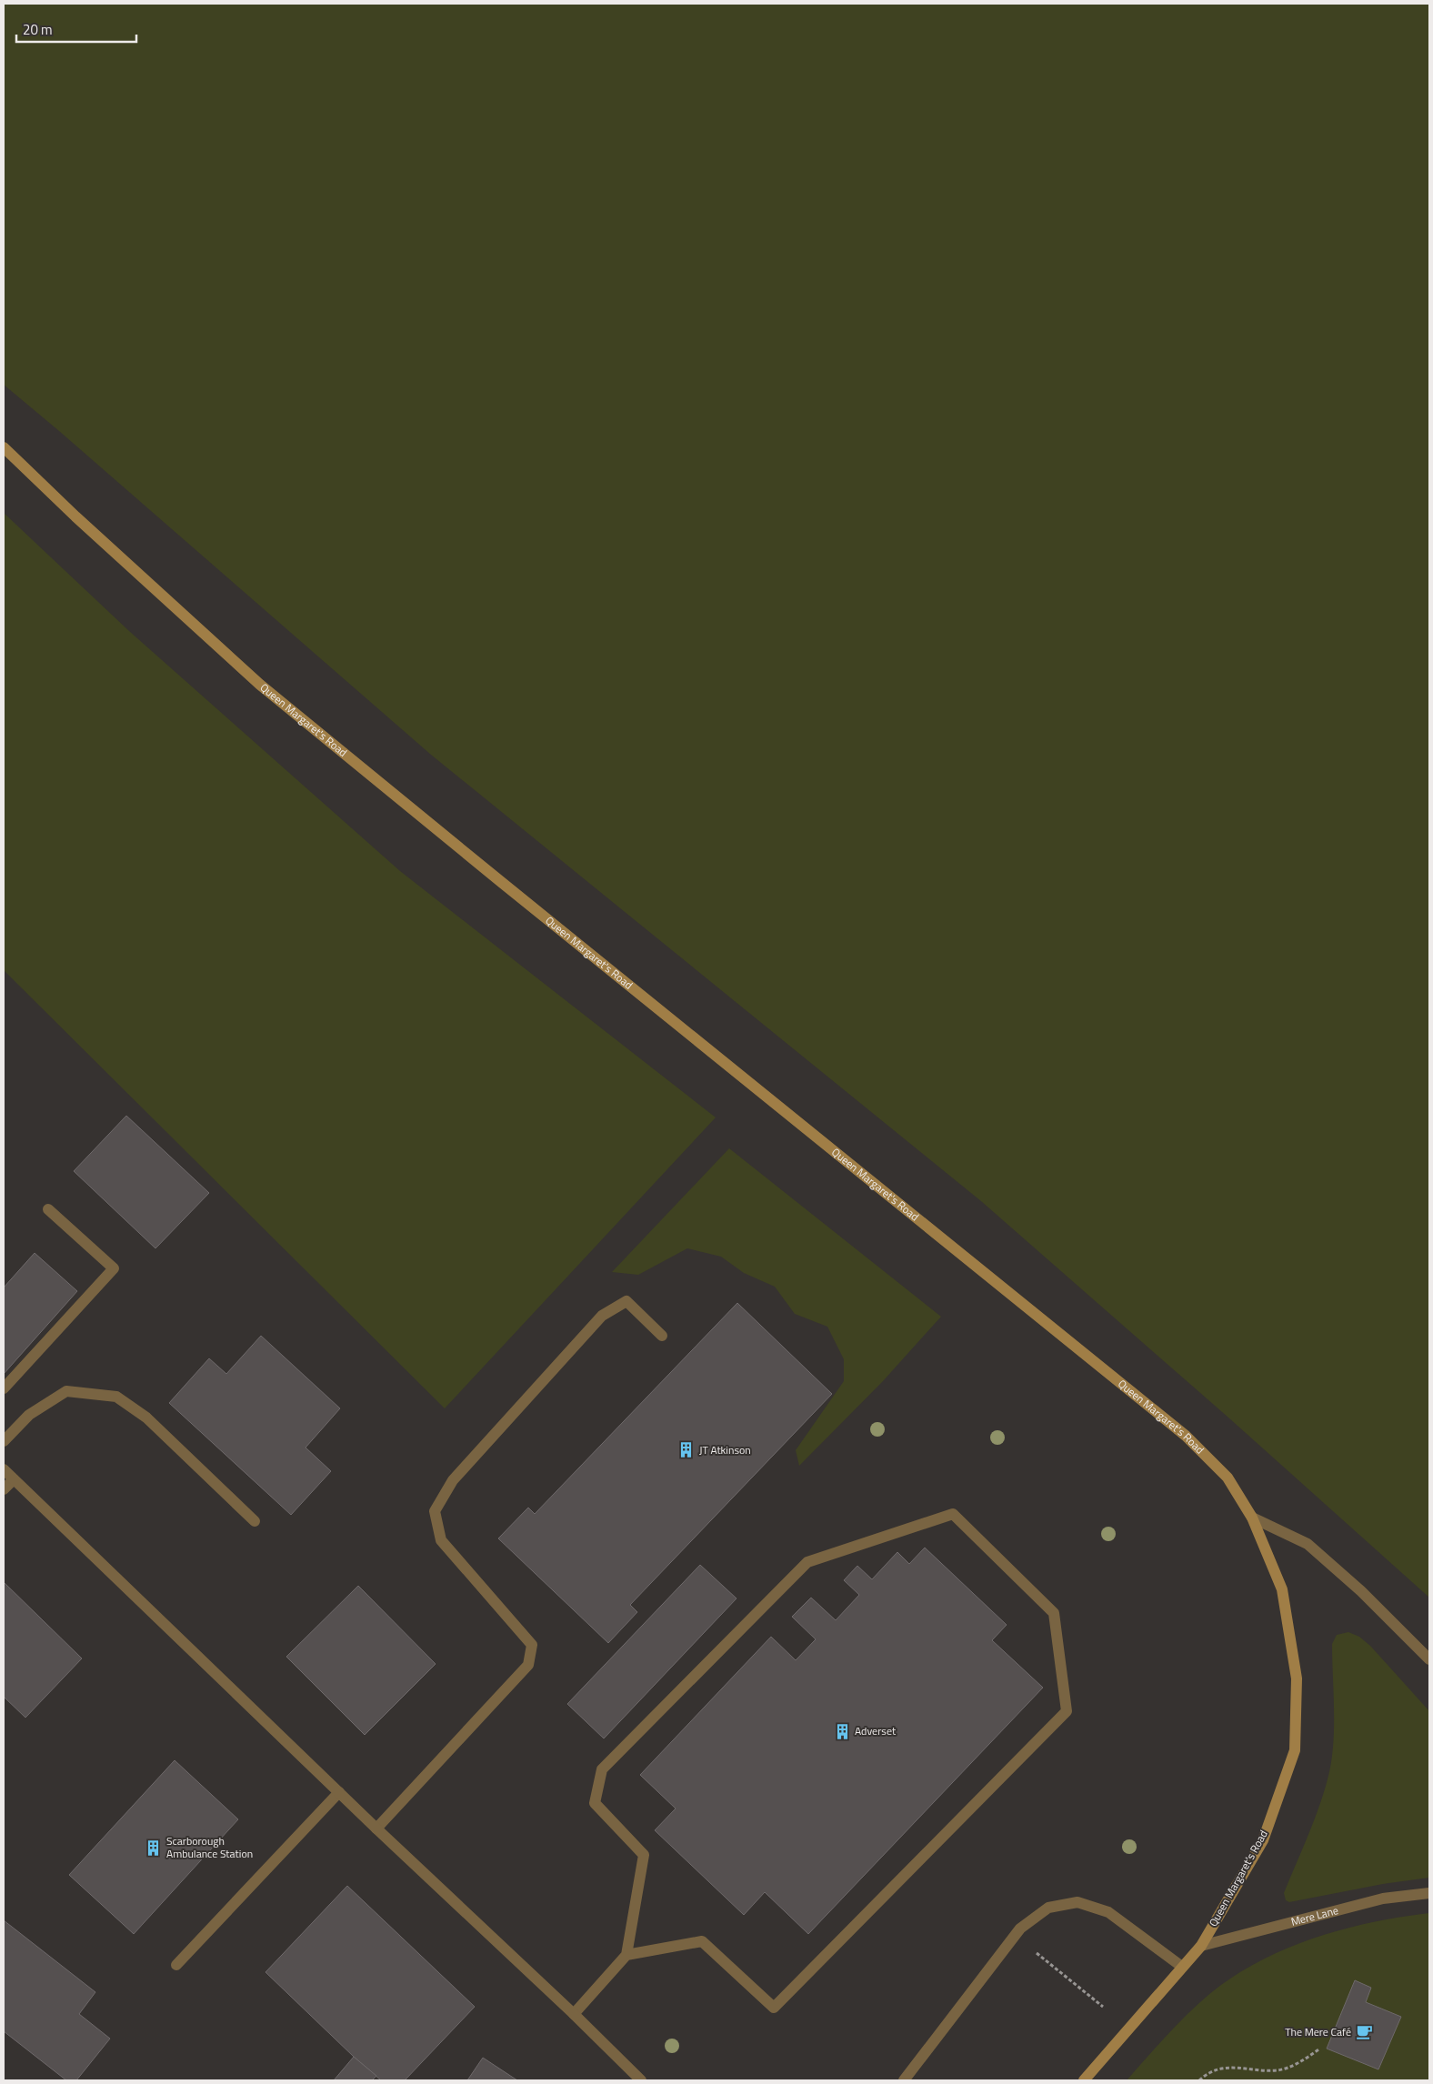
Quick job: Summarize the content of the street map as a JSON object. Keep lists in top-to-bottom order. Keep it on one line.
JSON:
{"streets":{"main road":["Queen Margaret's Road"],"street":["Mere Lane"]},"crossings":[["Queen Margaret's Road","Mere Lane"]],"places":{"building":["JT Atkinson","Adverset","Scarborough Ambulance Station"],"cafe":["The Mere Café"]},"scale_bar":"20 m"}
